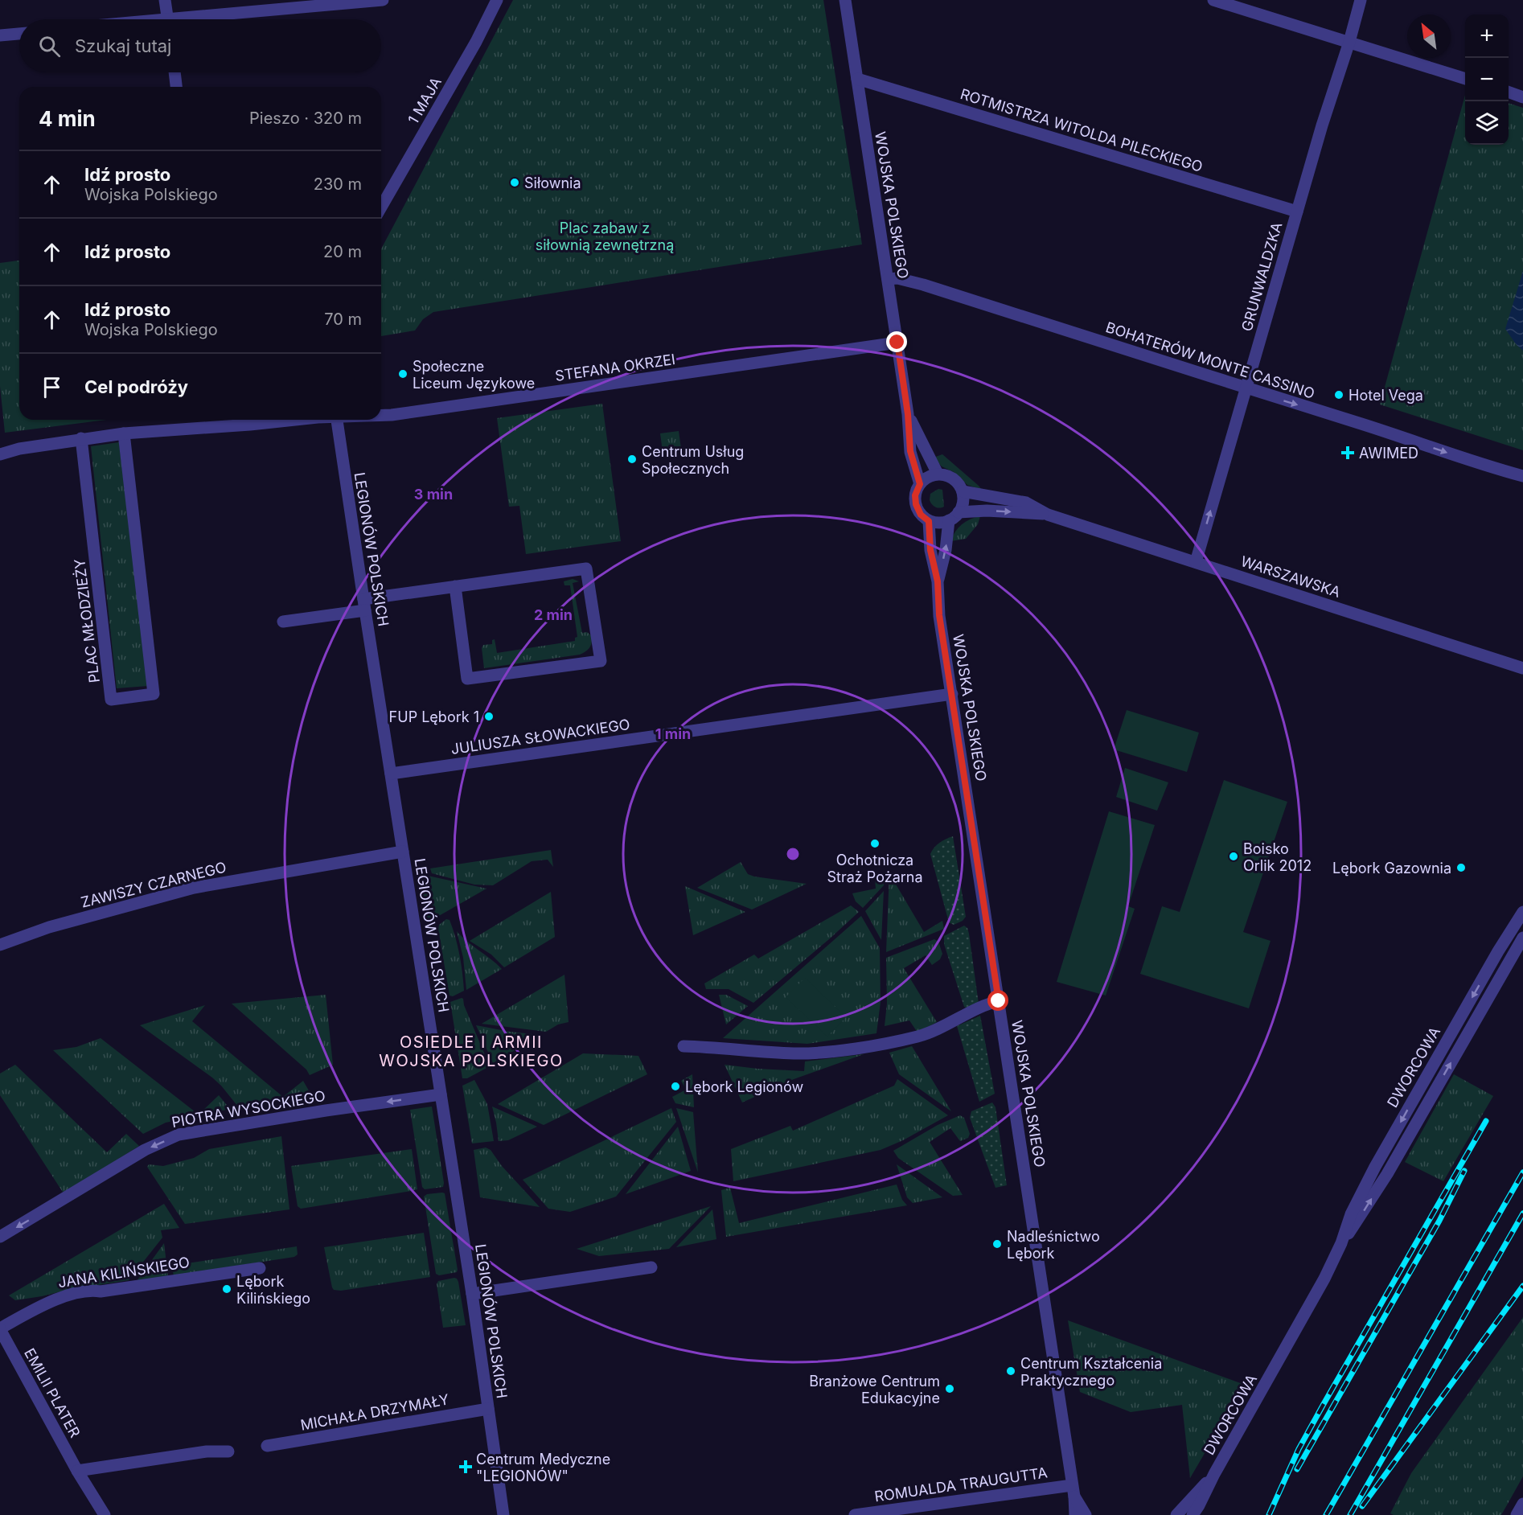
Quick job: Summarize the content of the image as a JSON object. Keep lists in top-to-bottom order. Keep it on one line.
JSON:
{"streets":{"street":["1 MAJA","ROTMISTRZA WITOLDA PILECKIEGO","WOJSKA POLSKIEGO","GRUNWALDZKA","BOHATERÓW MONTE CASSINO","STEFANA OKRZEI","LEGIONÓW POLSKICH","WARSZAWSKA","PLAC MŁODZIEŻY","JULIUSZA SŁOWACKIEGO","ZAWISZY CZARNEGO","DWORCOWA","PIOTRA WYSOCKIEGO","JANA KILIŃSKIEGO","EMILII PLATER","MICHAŁA DRZYMAŁY","ROMUALDA TRAUGUTTA"]},"crossings":[["ROTMISTRZA WITOLDA PILECKIEGO","WOJSKA POLSKIEGO"],["ROTMISTRZA WITOLDA PILECKIEGO","GRUNWALDZKA"],["WOJSKA POLSKIEGO","BOHATERÓW MONTE CASSINO"],["WOJSKA POLSKIEGO","STEFANA OKRZEI"],["WOJSKA POLSKIEGO","WARSZAWSKA"],["WOJSKA POLSKIEGO","JULIUSZA SŁOWACKIEGO"],["WOJSKA POLSKIEGO","ROMUALDA TRAUGUTTA"],["GRUNWALDZKA","BOHATERÓW MONTE CASSINO"],["GRUNWALDZKA","WARSZAWSKA"],["STEFANA OKRZEI","PLAC MŁODZIEŻY"],["LEGIONÓW POLSKICH","JULIUSZA SŁOWACKIEGO"],["LEGIONÓW POLSKICH","ZAWISZY CZARNEGO"],["LEGIONÓW POLSKICH","PIOTRA WYSOCKIEGO"],["LEGIONÓW POLSKICH","MICHAŁA DRZYMAŁY"],["JANA KILIŃSKIEGO","EMILII PLATER"]],"one_way":["BOHATERÓW MONTE CASSINO","PIOTRA WYSOCKIEGO"],"districts":["OSIEDLE I ARMII WOJSKA POLSKIEGO"],"parks":["Plac zabaw z siłownią zewnętrzną"],"places":{"other":["Siłownia","Społeczne Liceum Językowe","Hotel Vega","Centrum Usług Społecznych","FUP Lębork 1","Ochotnicza Straż Pożarna","Boisko Orlik 2012","Lębork Gazownia","Lębork Legionów","Nadleśnictwo Lębork","Lębork Kilińskiego","Centrum Kształcenia Praktycznego","Branżowe Centrum Edukacyjne"],"health":["AWIMED","Centrum Medyczne \"LEGIONÓW\""]},"north":"top left","page":{"map_buttons":["+","−"],"search":"Szukaj tutaj","heading":["4 min","Pieszo · 320 m"],"list":[["Idź prosto","Wojska Polskiego","230 m"],["Idź prosto","20 m"],["Idź prosto","Wojska Polskiego","70 m"],"Cel podróży"]},"rings":["3 min","2 min","1 min"]}
